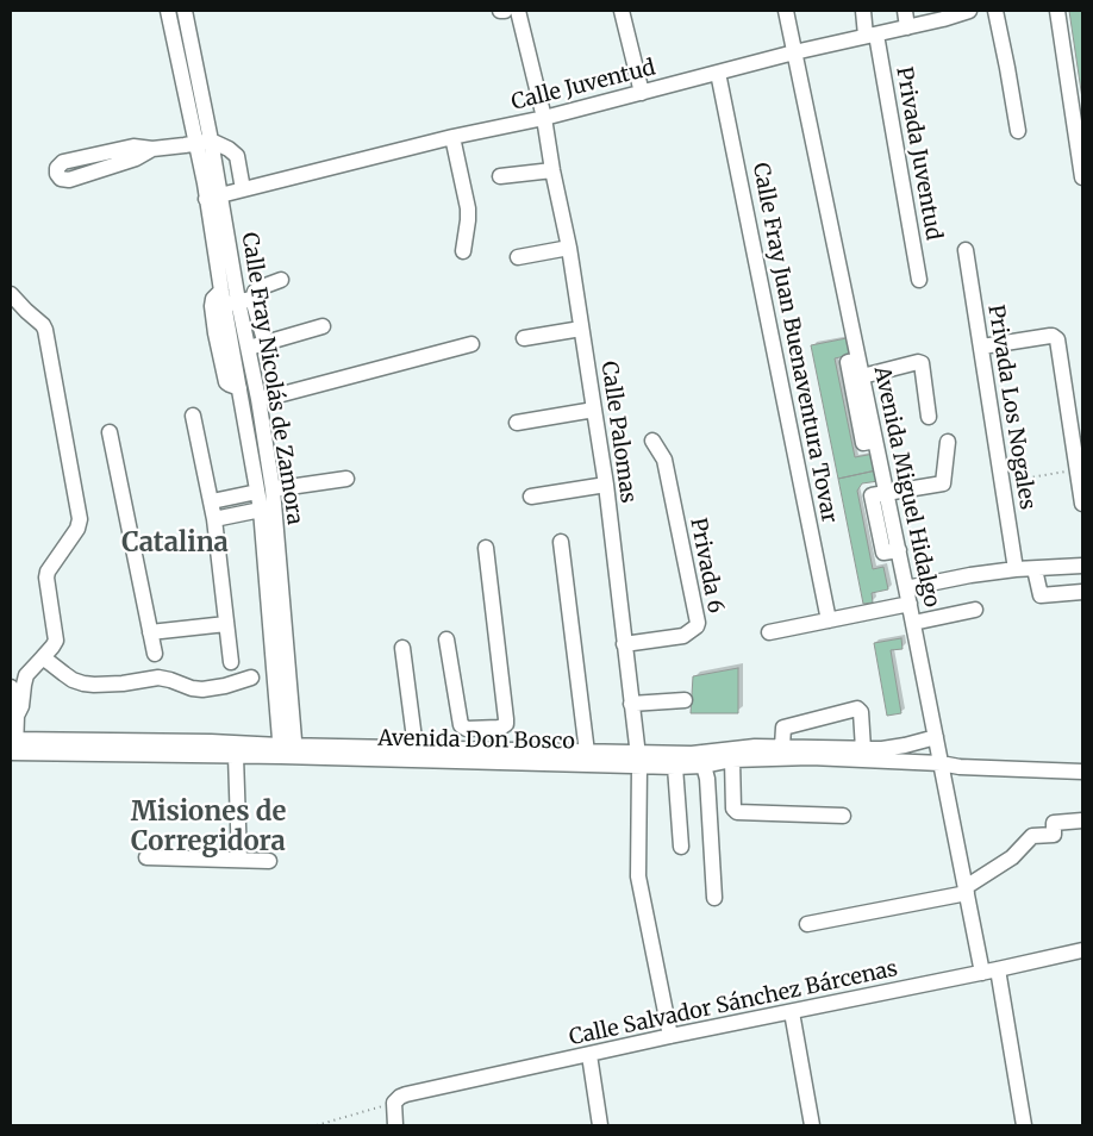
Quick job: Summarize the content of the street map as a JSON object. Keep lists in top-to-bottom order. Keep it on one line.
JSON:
{"streets":{"street":["Calle Juventud","Privada Juventud","Calle Fray Juan Buenaventura Tovar","Calle Fray Nicolás de Zamora","Privada Los Nogales","Calle Palomas","Avenida Miguel Hidalgo","Privada 6","Avenida Don Bosco","Calle Salvador Sánchez Bárcenas"]},"crossings":[["Calle Juventud","Privada Juventud"],["Calle Juventud","Calle Fray Juan Buenaventura Tovar"],["Calle Juventud","Calle Fray Nicolás de Zamora"],["Calle Juventud","Calle Palomas"],["Calle Juventud","Avenida Miguel Hidalgo"],["Calle Fray Nicolás de Zamora","Avenida Don Bosco"],["Calle Palomas","Privada 6"],["Calle Palomas","Avenida Don Bosco"],["Calle Palomas","Calle Salvador Sánchez Bárcenas"],["Avenida Miguel Hidalgo","Avenida Don Bosco"],["Avenida Miguel Hidalgo","Calle Salvador Sánchez Bárcenas"]],"districts":["Catalina","Misiones de Corregidora"]}
